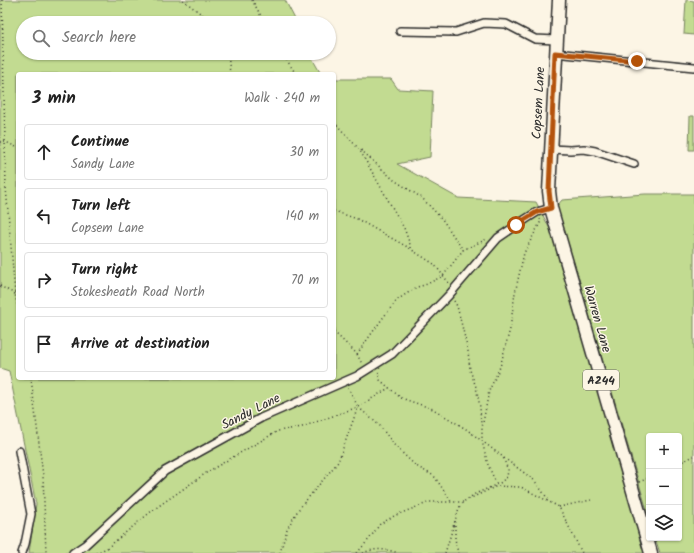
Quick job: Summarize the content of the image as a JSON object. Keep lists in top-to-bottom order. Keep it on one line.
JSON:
{"streets":{"main road":["Copsem Lane","Warren Lane","A244"],"street":["Sandy Lane"]},"crossings":[["Copsem Lane","Warren Lane"],["Copsem Lane","Sandy Lane"],["Warren Lane","Sandy Lane"]],"page":{"search":"Search here","heading":["3 min","Walk · 240 m"],"list":[["Continue","Sandy Lane","30 m"],["Turn left","Copsem Lane","140 m"],["Turn right","Stokesheath Road North","70 m"],"Arrive at destination"],"map_buttons":["+","−"]}}
